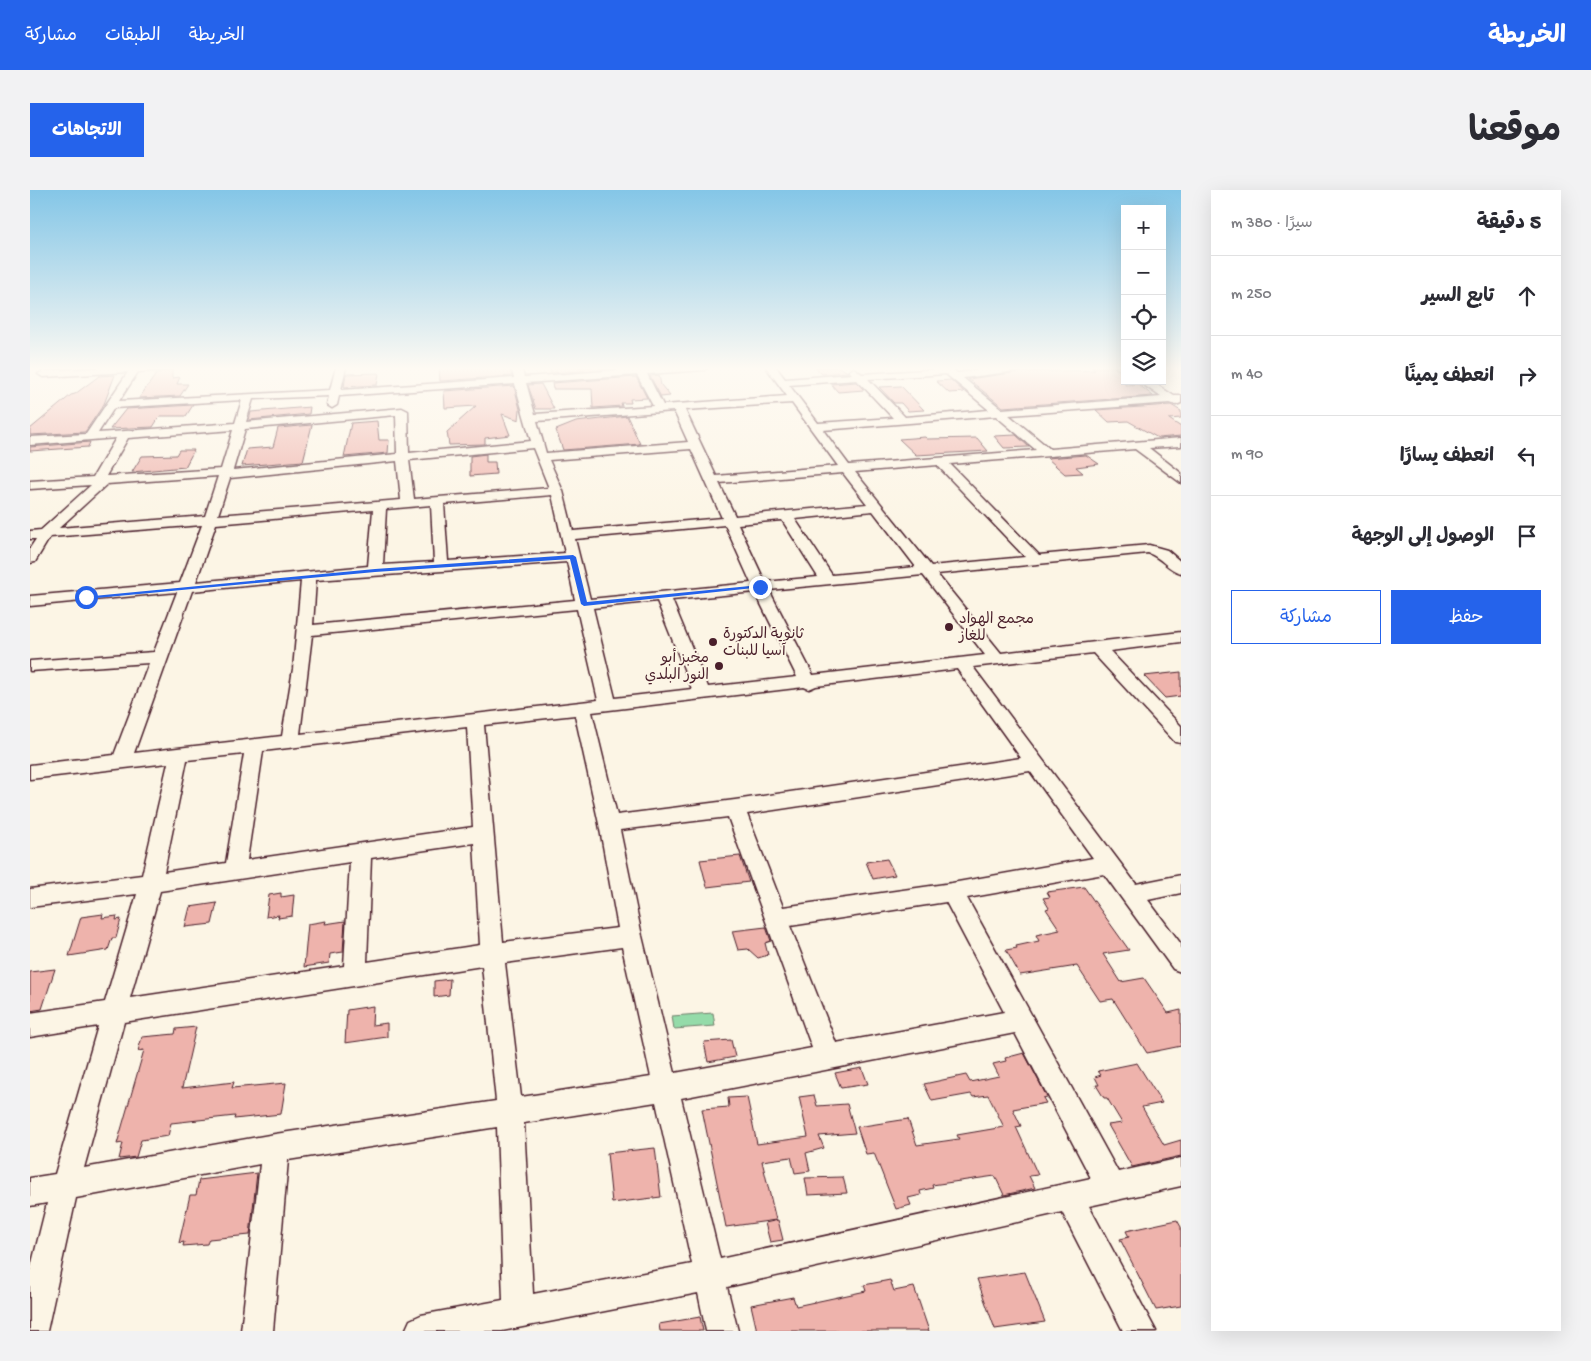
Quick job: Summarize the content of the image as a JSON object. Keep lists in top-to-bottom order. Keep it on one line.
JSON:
{"places":["مجمع الهواد للغاز","ثانوية الدكتورة آسيا للبنات","مخبز أبو النور البلدي"],"page":{"header":"الخريطة","nav":["الخريطة","الطبقات","مشاركة"],"title":"موقعنا","buttons":["الاتجاهات",["حفظ","مشاركة"]],"heading":["5 دقيقة","سيرًا · 380 m"],"map_buttons":["+","−"],"list":[["تابع السير","250 m"],["انعطف يمينًا","40 m"],["انعطف يسارًا","90 m"],"الوصول إلى الوجهة"]}}
